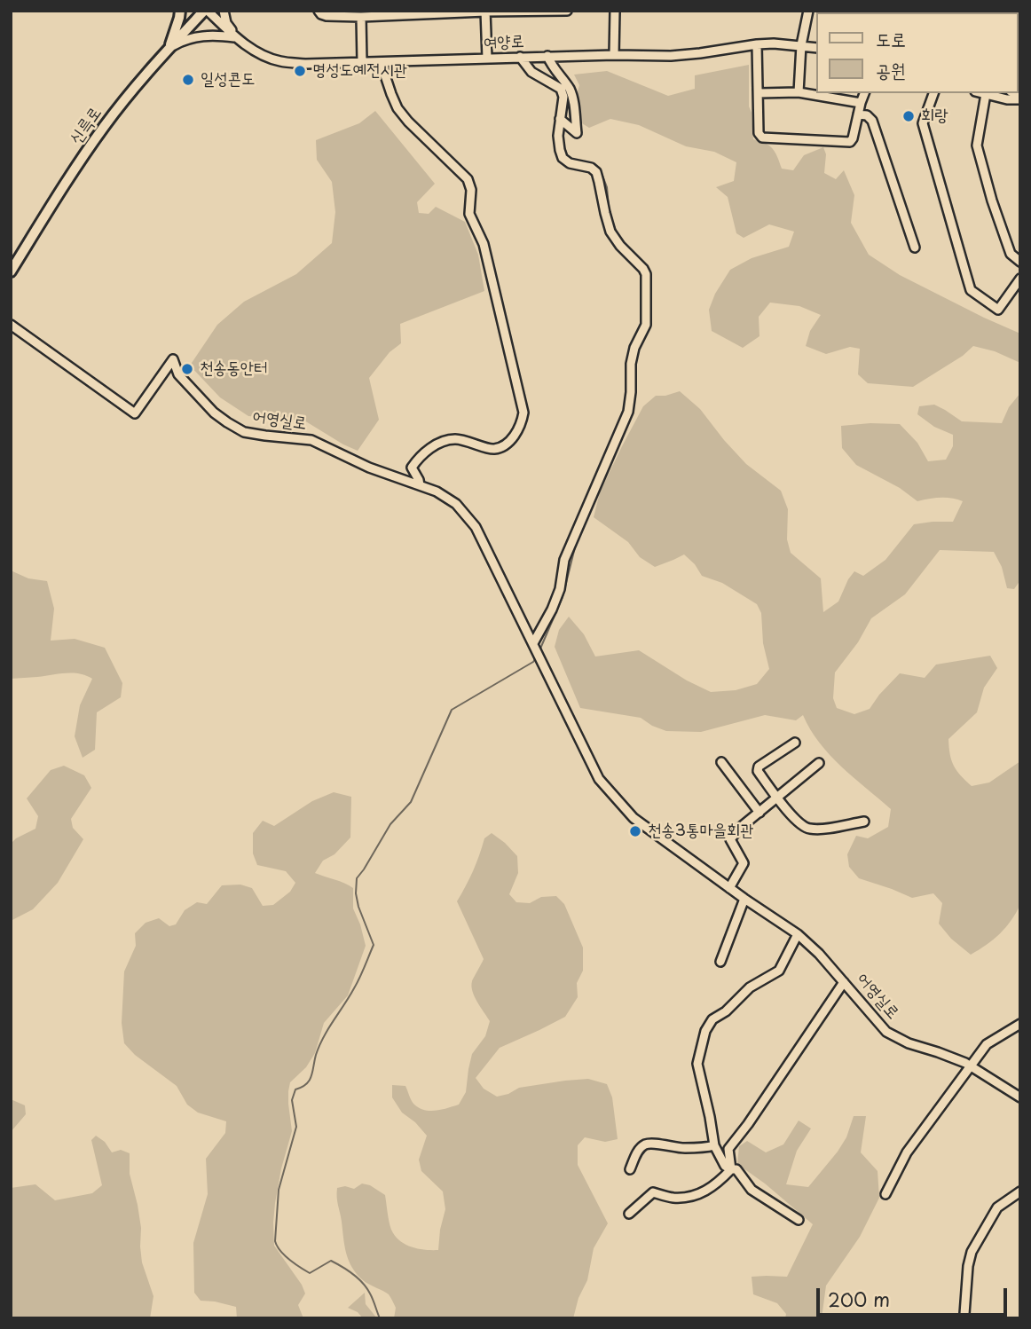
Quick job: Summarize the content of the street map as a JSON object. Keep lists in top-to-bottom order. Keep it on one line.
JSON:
{"streets":{"main road":["신륵로"],"street":["여양로","어영실로"]},"crossings":[["여양로","신륵로"]],"places":["명성도예전시관","일성콘도","회랑","천송동안터","천송3통마을회관"],"legend":["도로","공원"],"scale_bar":"200 m"}
